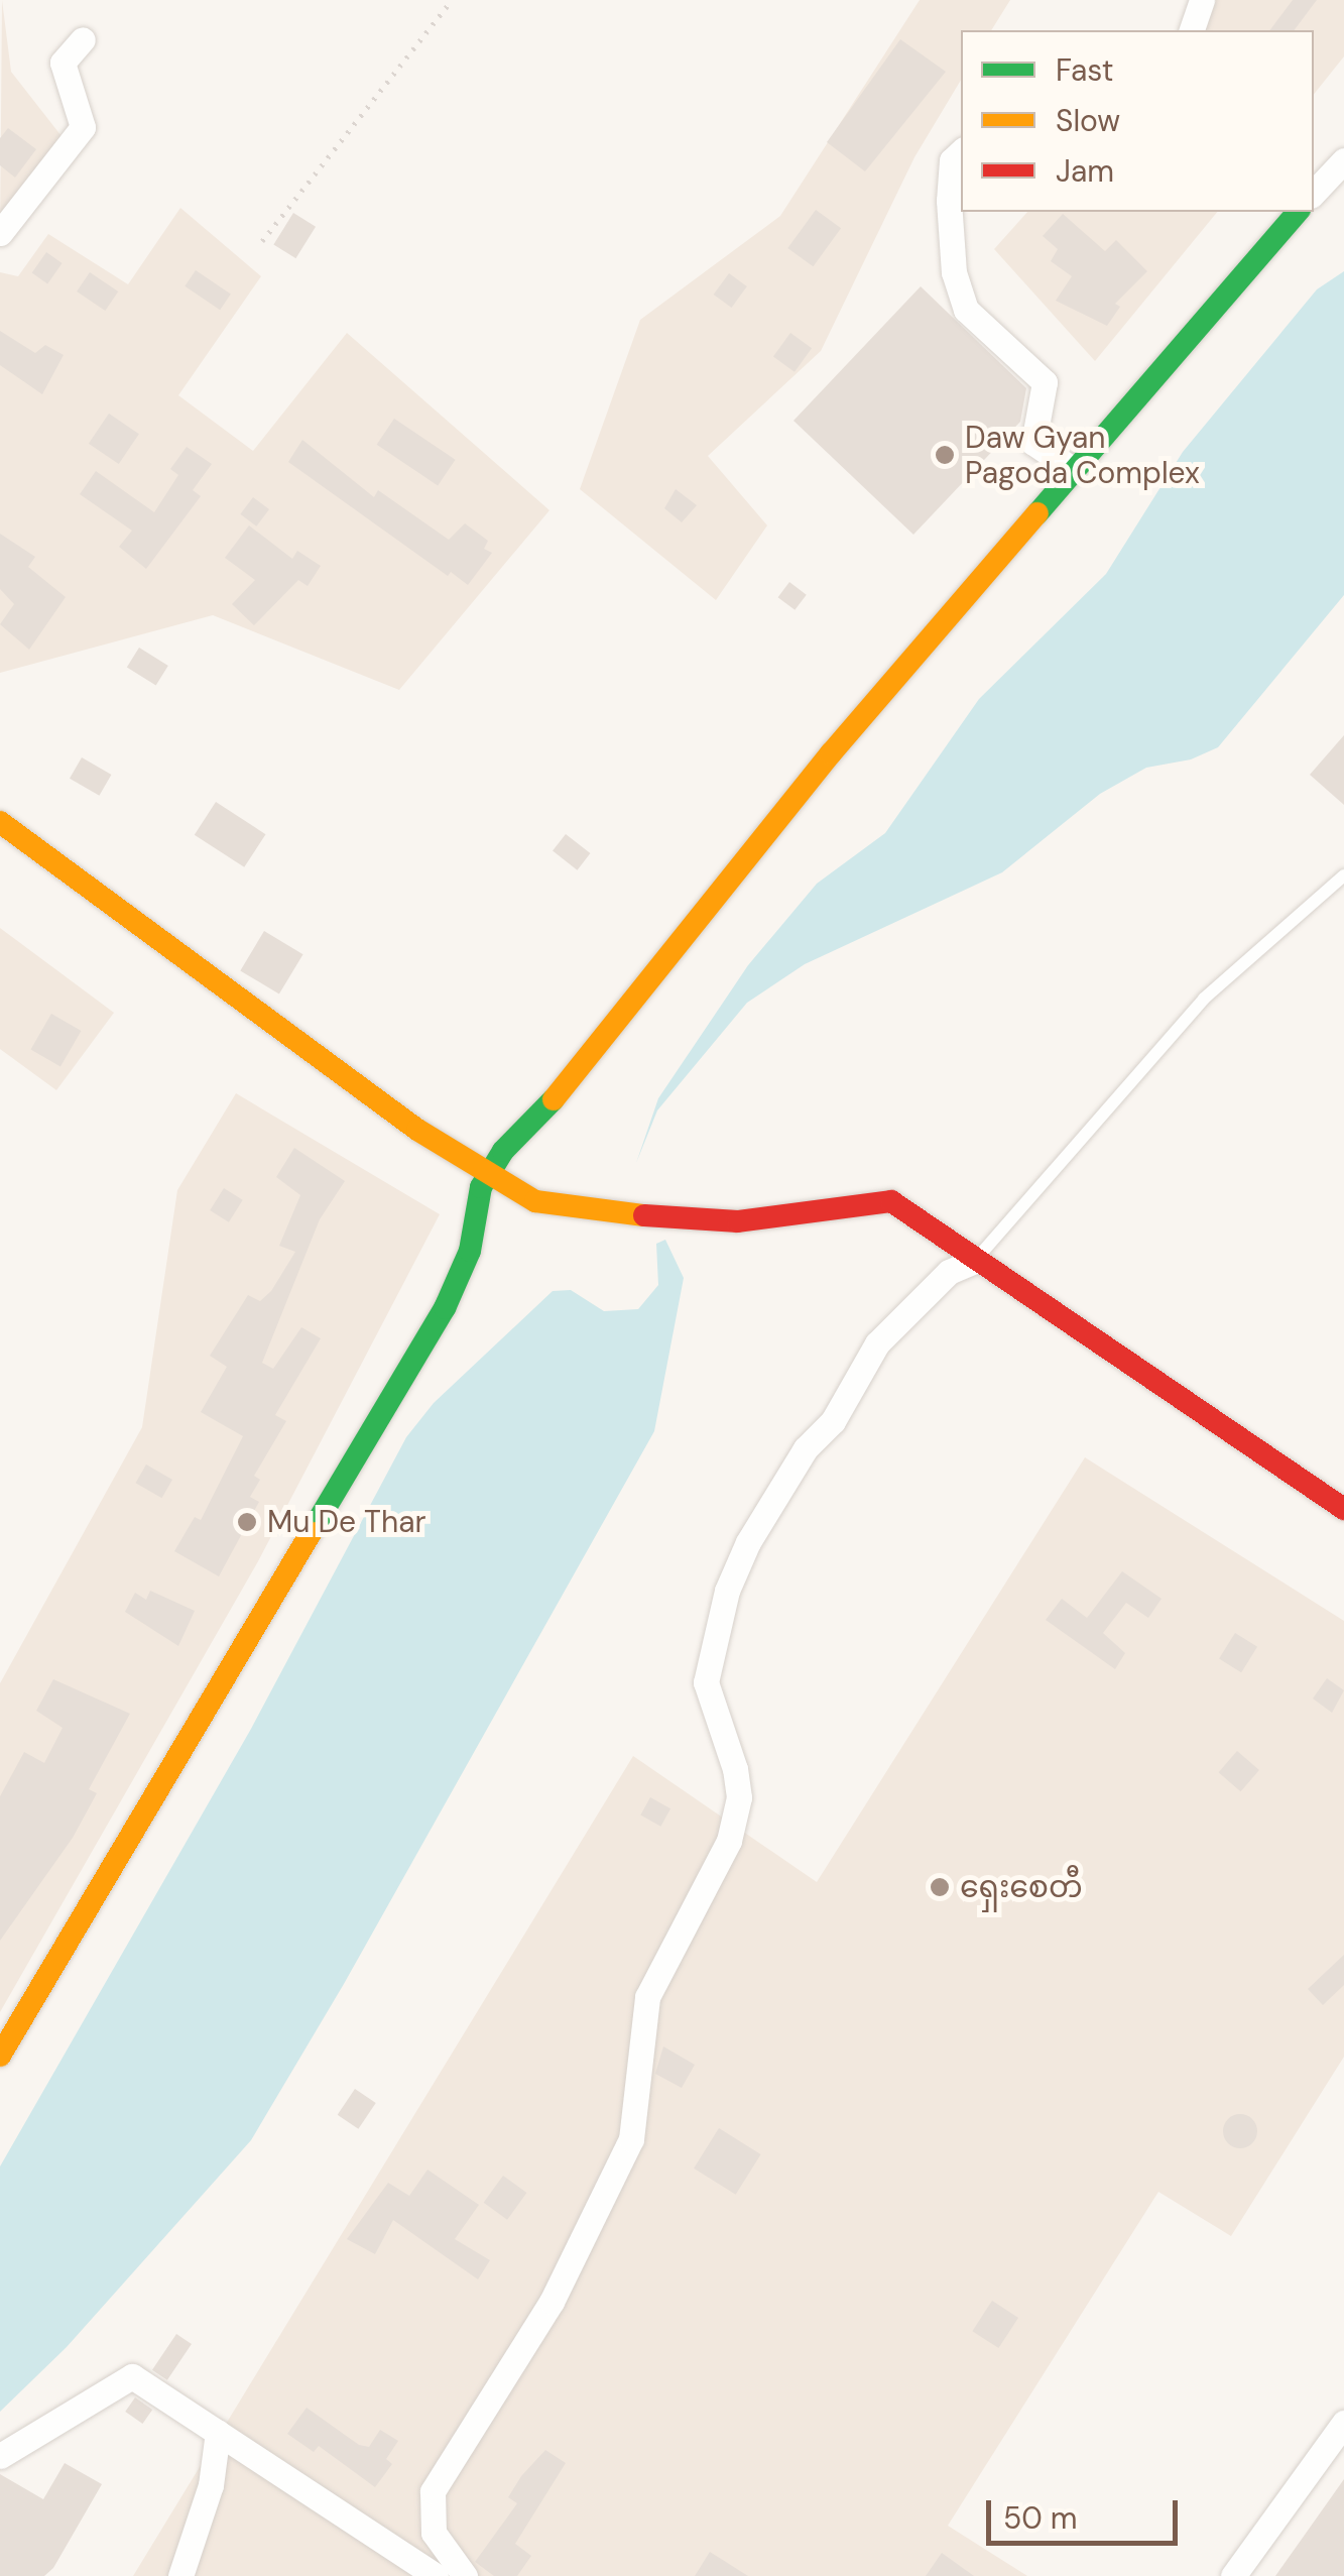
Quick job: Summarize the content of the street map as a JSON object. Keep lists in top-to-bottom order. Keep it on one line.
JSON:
{"places":["Daw Gyan Pagoda Complex","Mu De Thar","ရှေးစေတီ"],"legend":["Fast","Slow","Jam"],"scale_bar":"50 m"}
